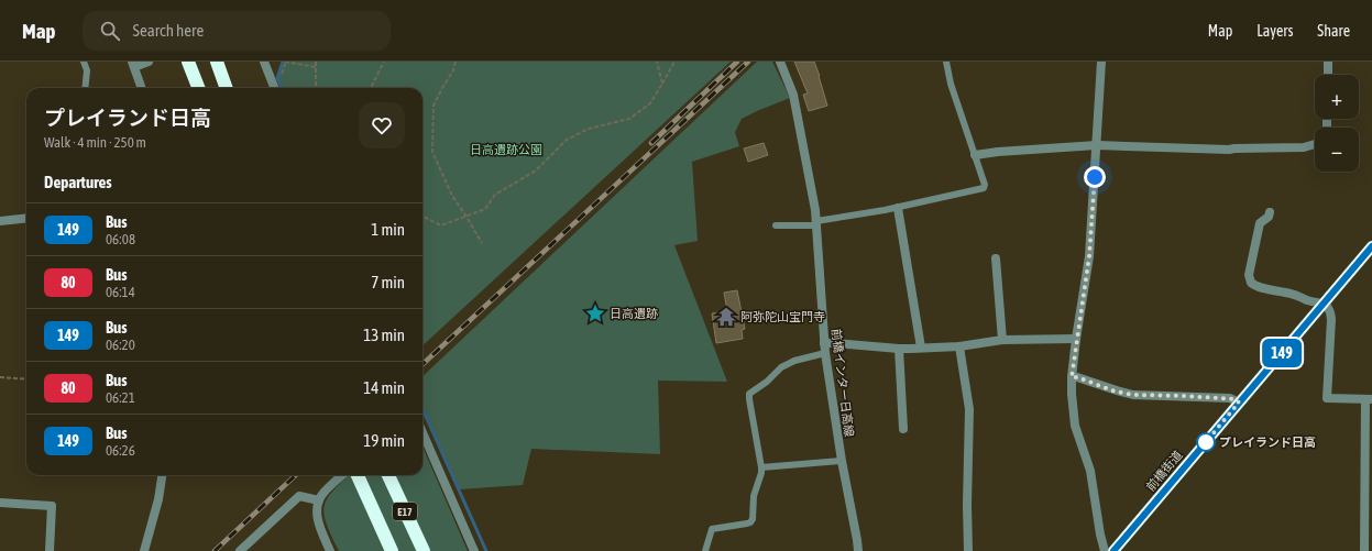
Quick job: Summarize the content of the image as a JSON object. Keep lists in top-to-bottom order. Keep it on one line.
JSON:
{"streets":{"highway":["E17"],"main road":["前橋街道"],"street":["前橋インター日高線"]},"parks":["日高遺跡公園"],"places":{"place":["日高遺跡"],"temple":["阿弥陀山宝門寺"],"other":["プレイランド日高"]},"lines":["bus line 149"],"page":{"header":"Map","search":"Search here","nav":["Map","Layers","Share"],"on_map":"149","map_buttons":["+","−"],"heading":[["プレイランド日高","Walk · 4 min · 250 m"],"Departures"],"list":[{"mark":"149","name":"Bus","note":"06:08","value":"1 min"},{"mark":"80","name":"Bus","note":"06:14","value":"7 min"},{"mark":"149","name":"Bus","note":"06:20","value":"13 min"},{"mark":"80","name":"Bus","note":"06:21","value":"14 min"},{"mark":"149","name":"Bus","note":"06:26","value":"19 min"}]}}
